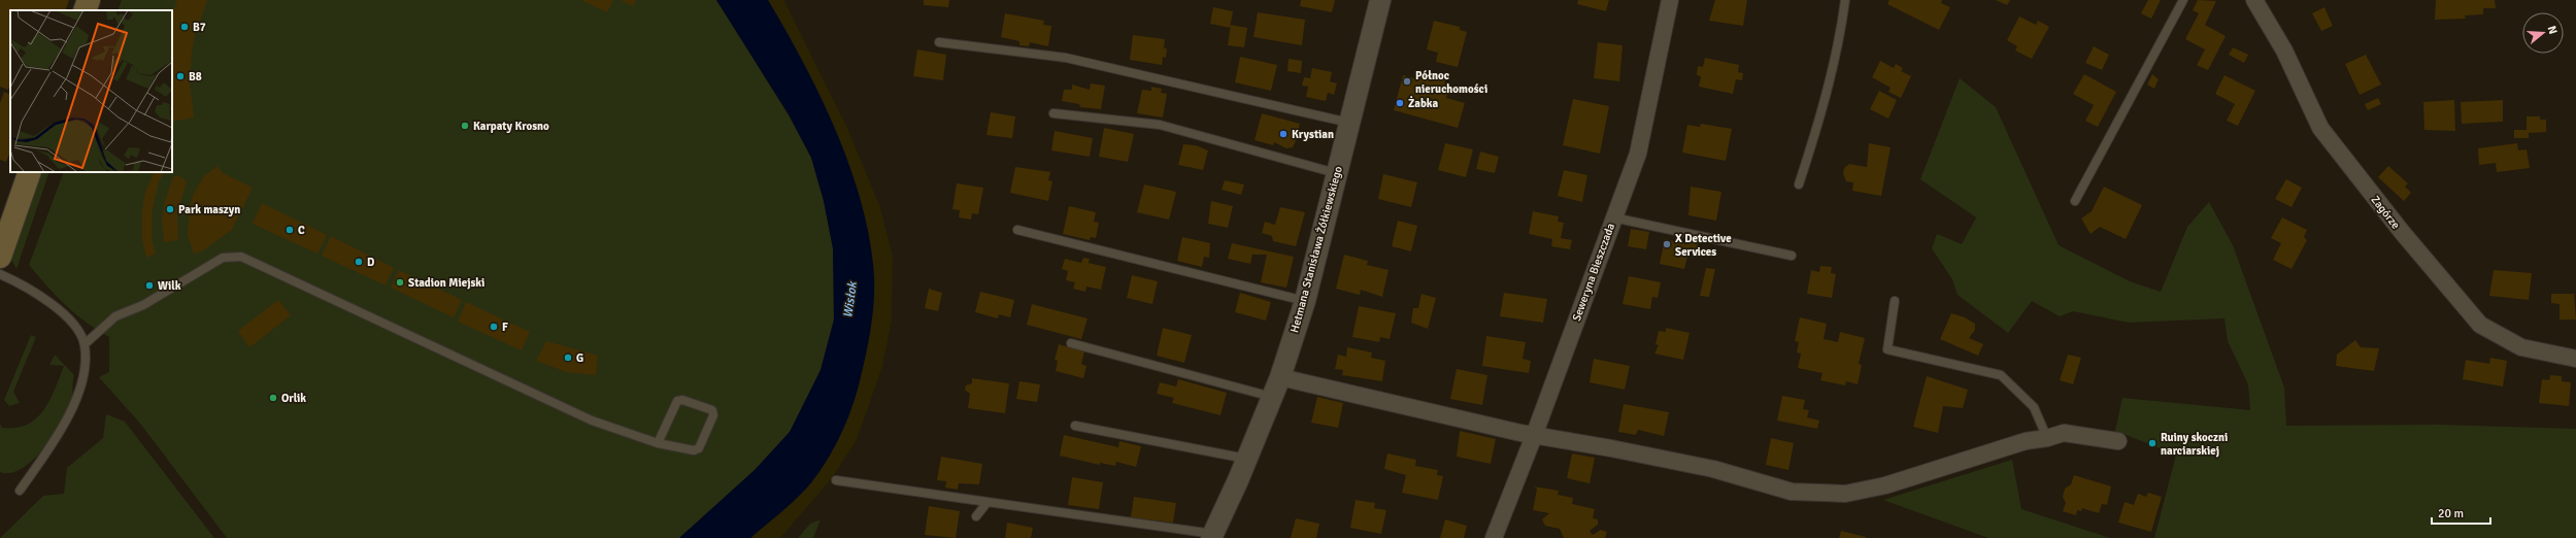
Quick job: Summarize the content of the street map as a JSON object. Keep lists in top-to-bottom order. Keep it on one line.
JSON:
{"streets":{"street":["Zagórze","Hetmana Stanisława Żółkiewskiego","Seweryna Bieszczada"]},"water":["Wisłok"],"places":["B7","B8","Północ nieruchomości","Żabka","Karpaty Krosno","Krystian","Park maszyn","C","X Detective Services","D","Stadion Miejski","Wilk","F","G","Orlik","Ruiny skoczni narciarskiej"],"scale_bar":"20 m","north":"right"}
